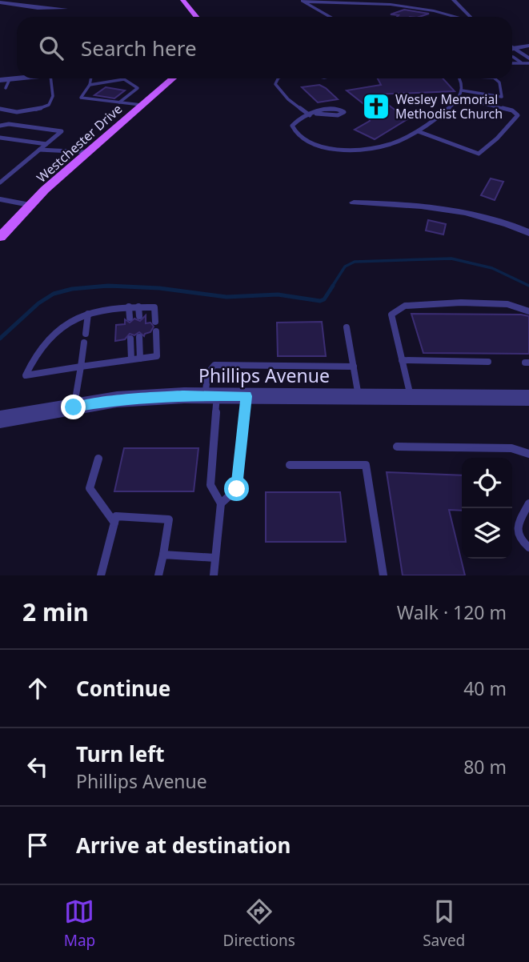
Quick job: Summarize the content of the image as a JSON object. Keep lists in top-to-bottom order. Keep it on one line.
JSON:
{"streets":{"main road":["Westchester Drive"],"street":["Phillips Avenue"]},"places":{"church":["Wesley Memorial Methodist Church"]},"page":{"search":"Search here","heading":["2 min","Walk · 120 m"],"list":[["Continue","40 m"],["Turn left","Phillips Avenue","80 m"],"Arrive at destination"],"nav":["Map","Directions","Saved"]}}
